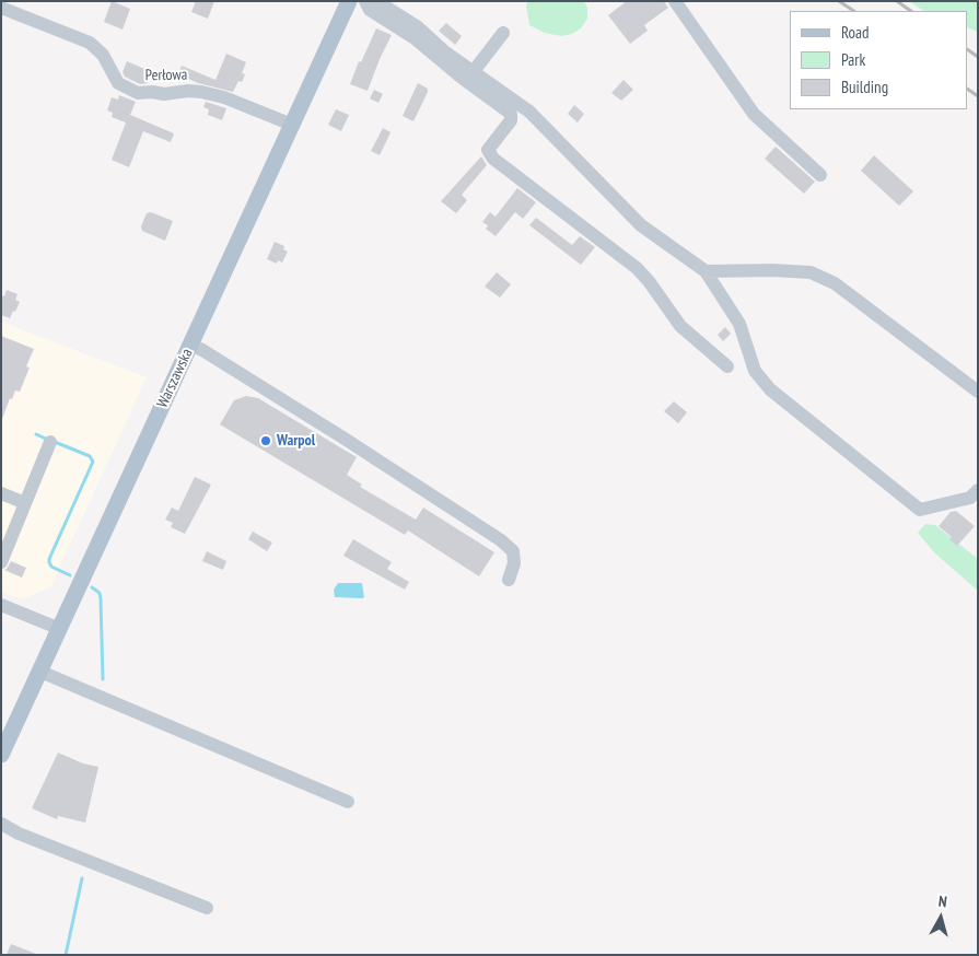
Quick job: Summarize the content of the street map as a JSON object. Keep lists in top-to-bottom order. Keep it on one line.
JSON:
{"streets":{"main road":["Warszawska"],"street":["Perłowa"]},"crossings":[["Perłowa","Warszawska"]],"places":["Warpol"],"legend":["Road","Park","Building"],"north":"top"}
